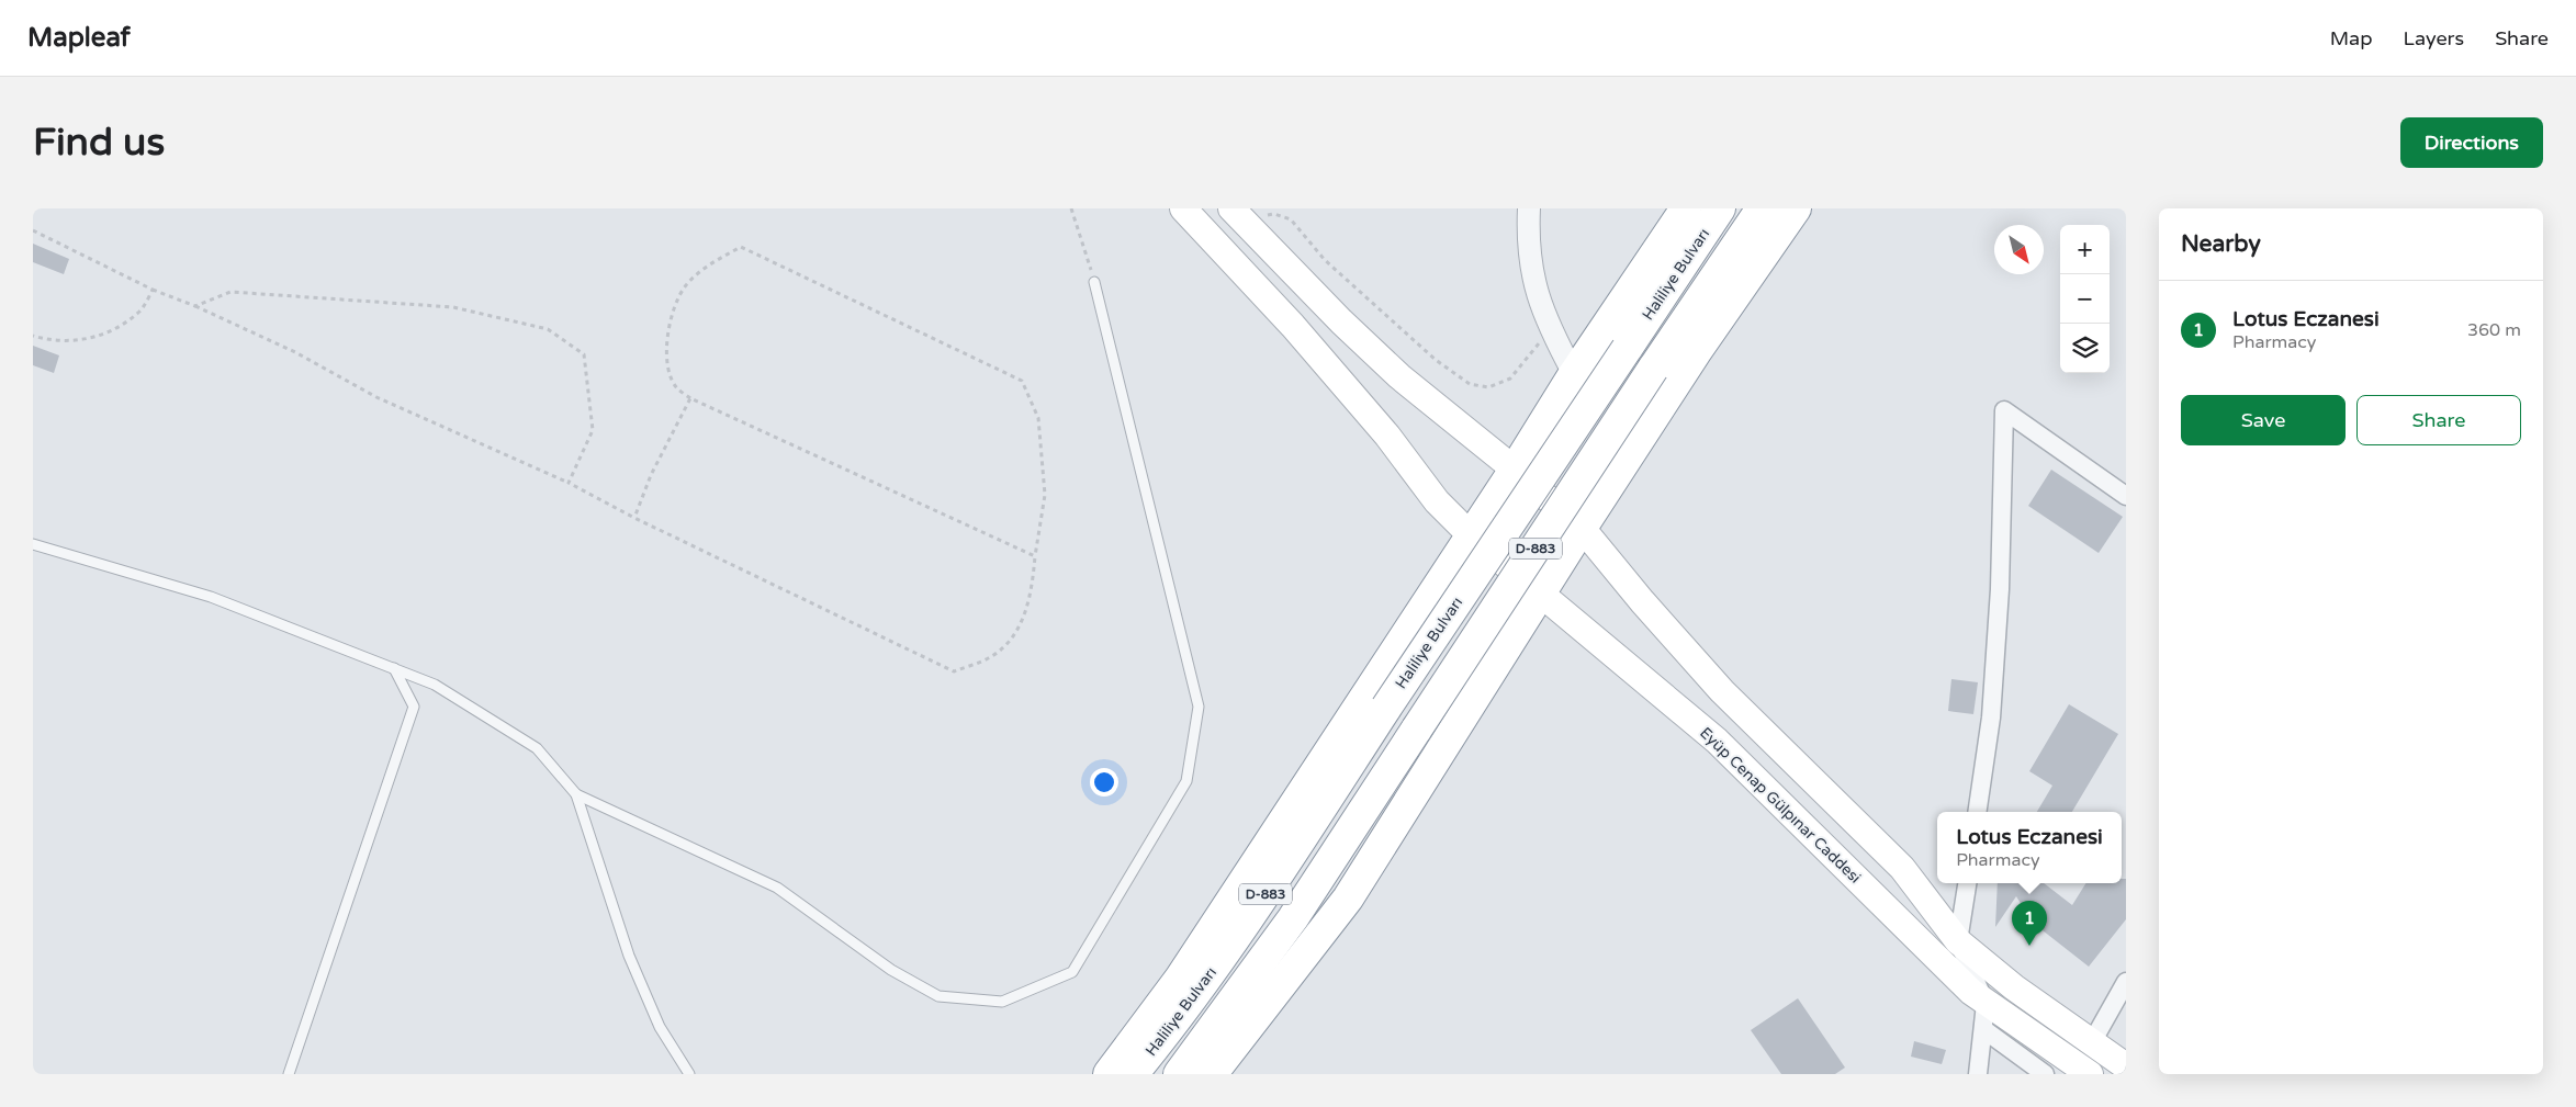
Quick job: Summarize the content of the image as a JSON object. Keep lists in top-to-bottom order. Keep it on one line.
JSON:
{"streets":{"highway":["Haliliye Bulvarı","D-883"],"main road":["Eyüp Cenap Gülpınar Caddesi"]},"north":"bottom right","page":{"header":"Mapleaf","nav":["Map","Layers","Share"],"buttons":["Directions",["Save","Share"]],"title":"Find us","heading":"Nearby","map_buttons":["+","−"],"list":[{"mark":"1","name":"Lotus Eczanesi","note":"Pharmacy","value":"360 m"}],"popup":["Lotus Eczanesi","Pharmacy"],"pins":"1"}}
